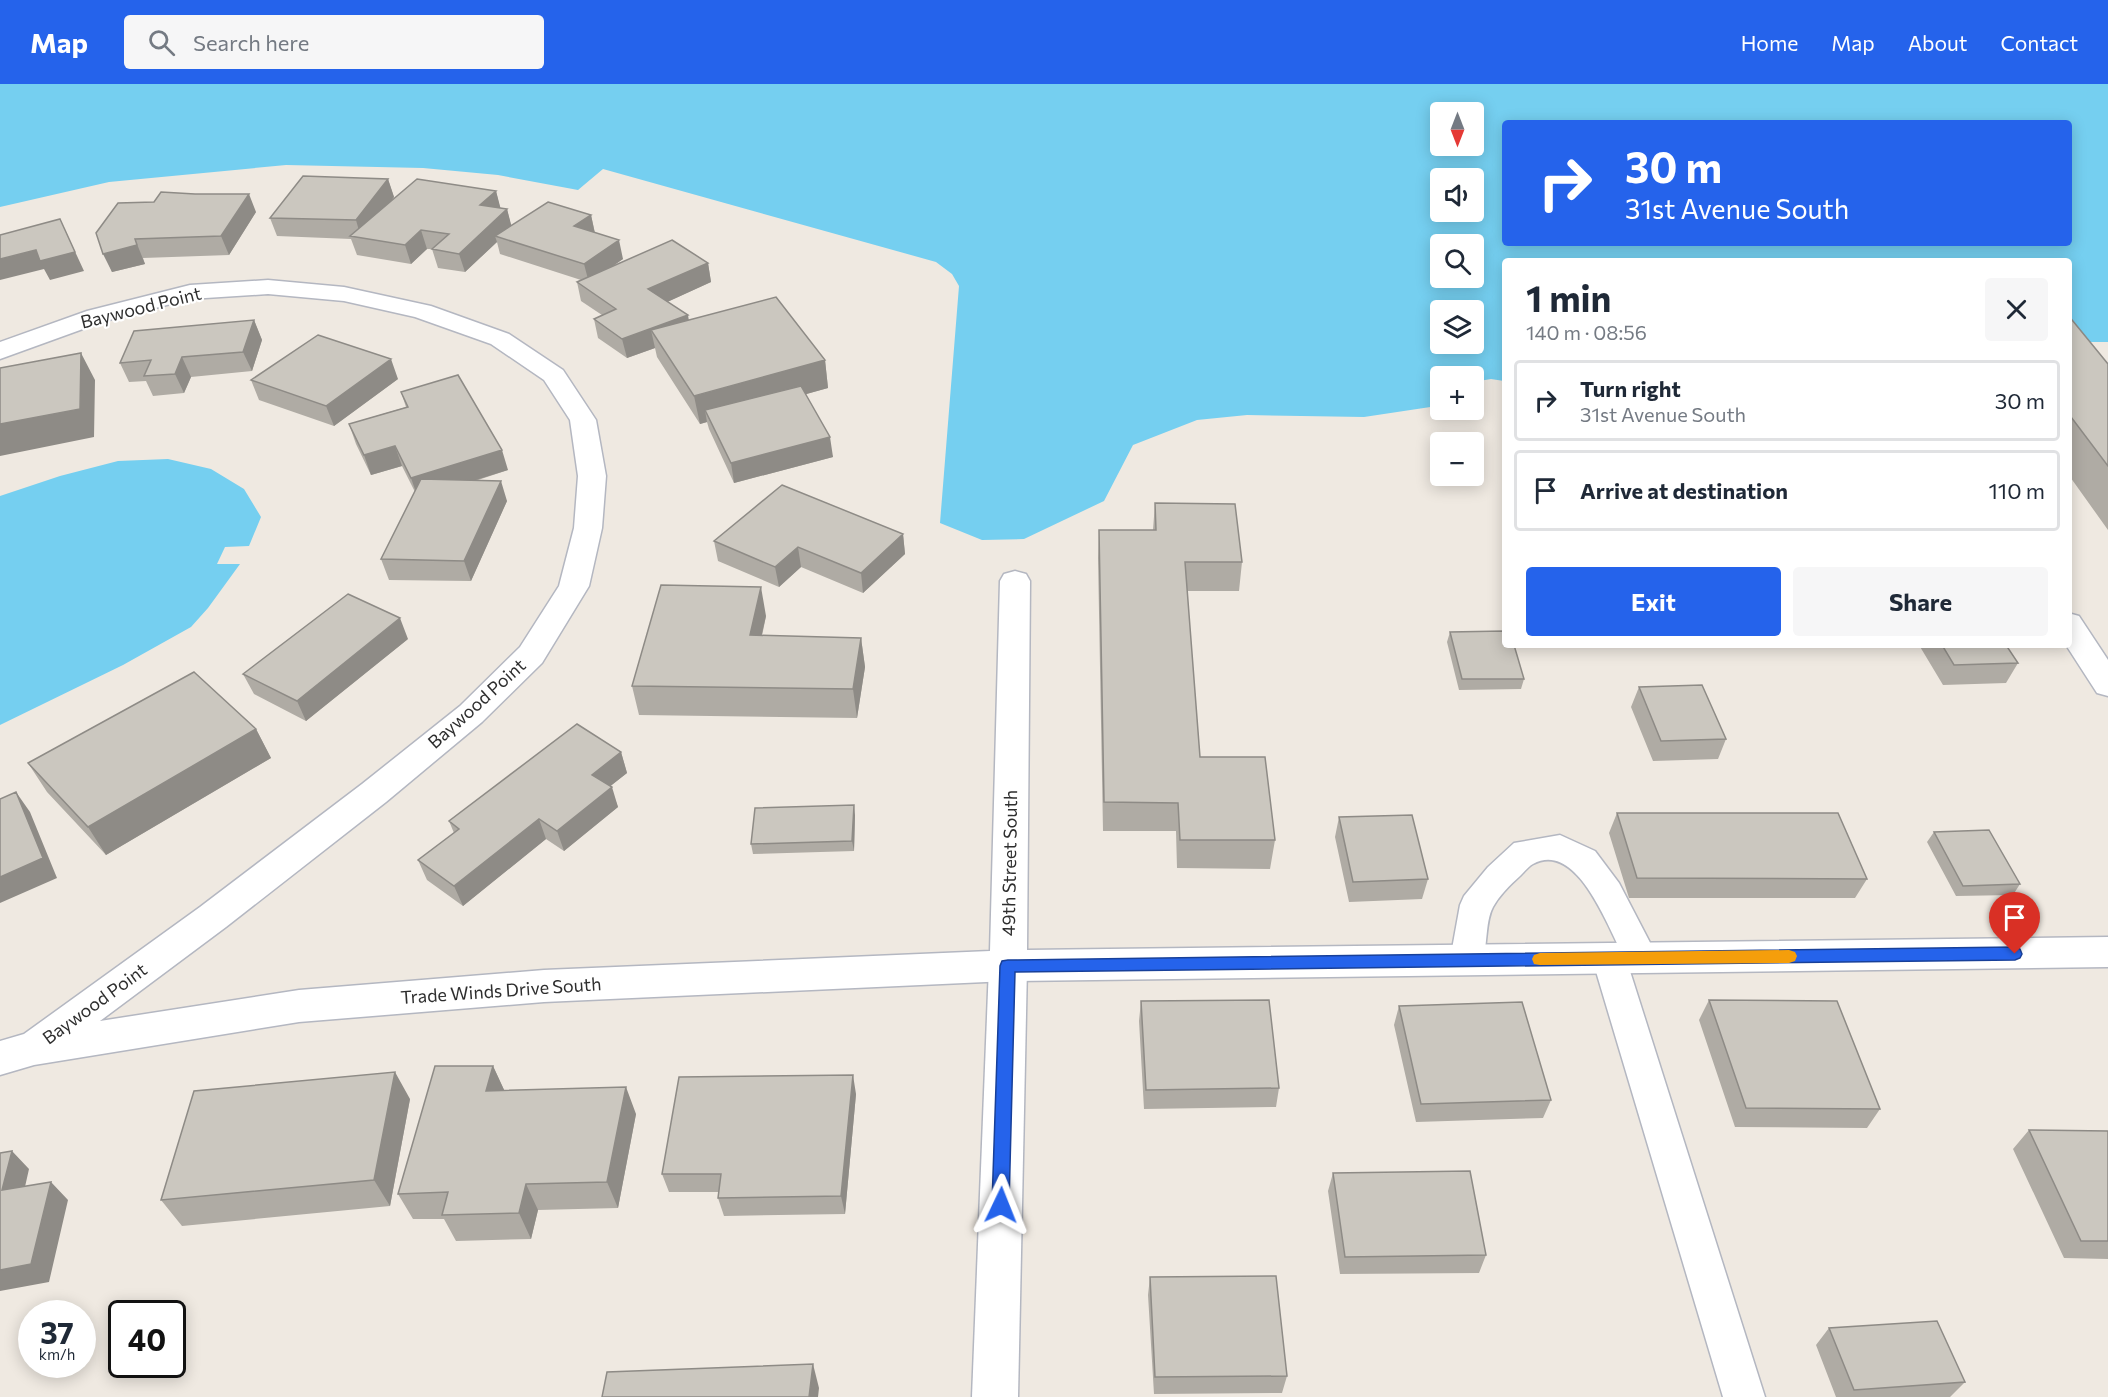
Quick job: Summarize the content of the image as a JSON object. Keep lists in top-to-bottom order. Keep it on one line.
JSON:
{"streets":{"street":["Baywood Point","49th Street South","Trade Winds Drive South"]},"crossings":[["Baywood Point","Trade Winds Drive South"],["49th Street South","Trade Winds Drive South"]],"north":"bottom","page":{"header":"Map","search":"Search here","nav":["Home","Map","About","Contact"],"map_buttons":["+","−"],"turn":["30 m","31st Avenue South"],"heading":["1 min","140 m · 08:56"],"list":[{"name":"Turn right","note":"31st Avenue South","value":"30 m"},{"name":"Arrive at destination","value":"110 m"}],"buttons":["Exit","Share"],"speed":"37 km/h","limit":"40"}}
